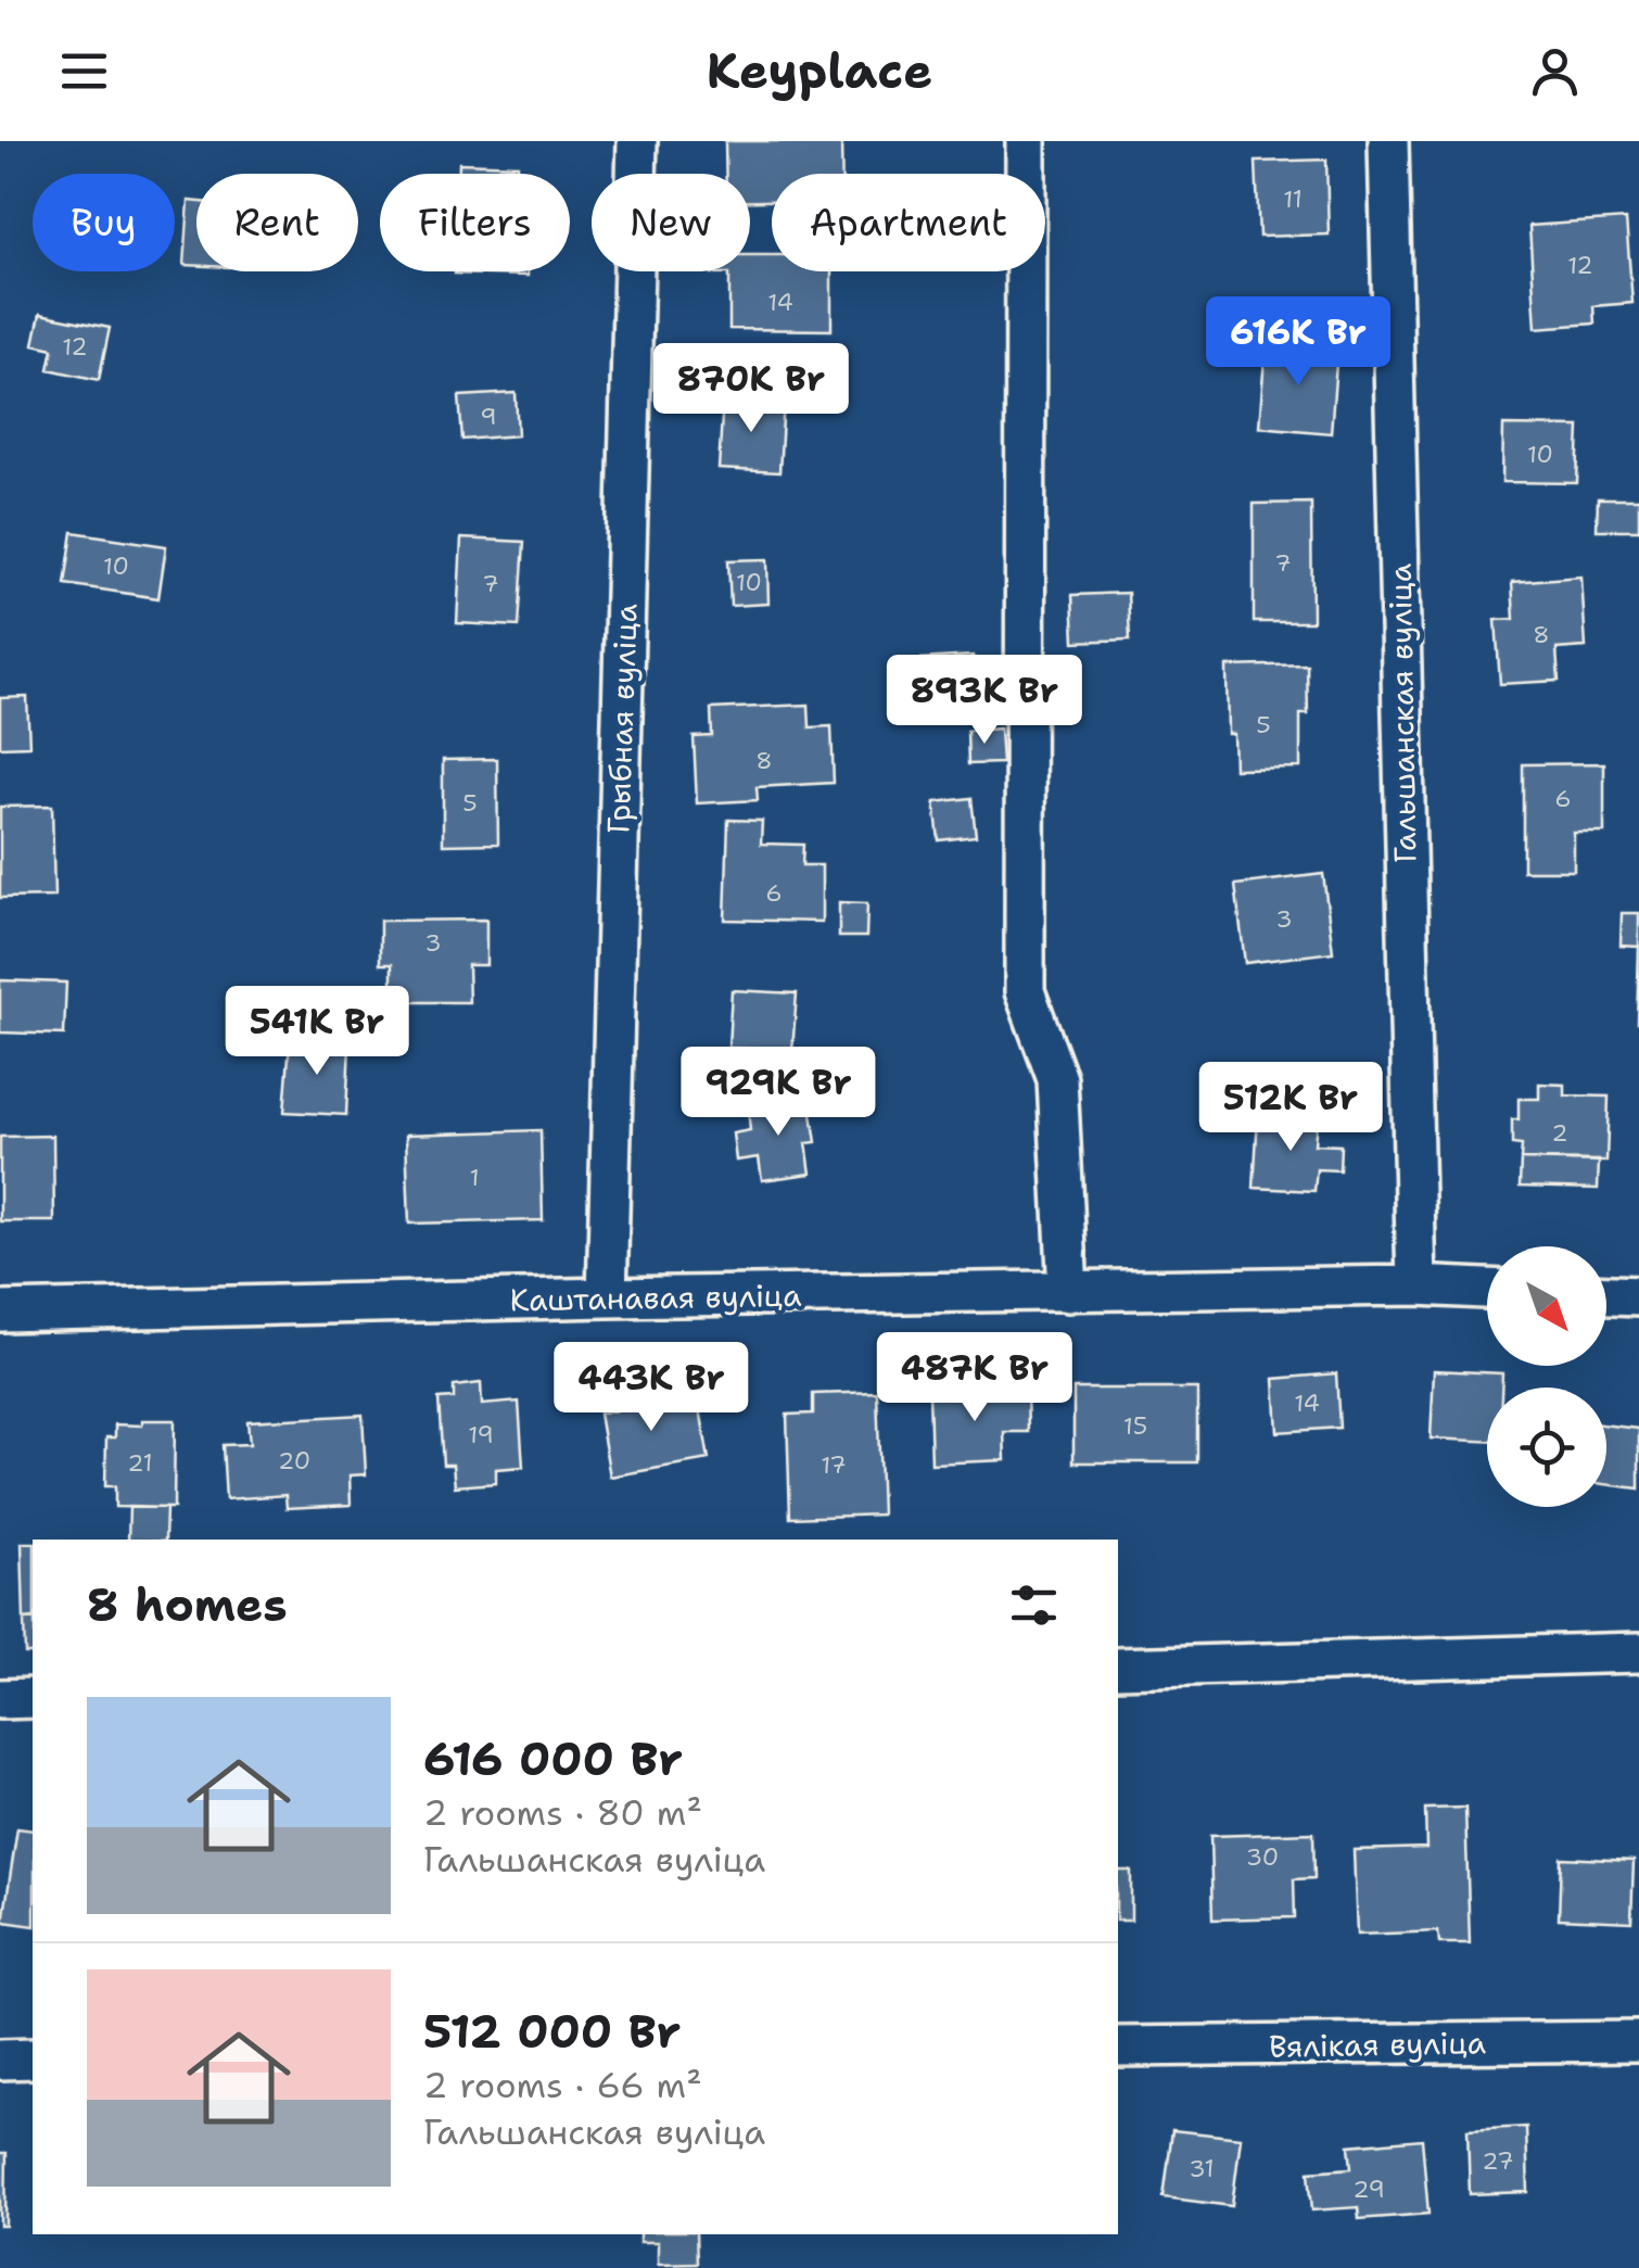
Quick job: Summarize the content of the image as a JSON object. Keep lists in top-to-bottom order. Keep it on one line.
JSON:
{"streets":{"street":["Гальшанская вуліца","Грыбная вуліца","Каштанавая вуліца","Вялікая вуліца"]},"crossings":[["Гальшанская вуліца","Каштанавая вуліца"],["Грыбная вуліца","Каштанавая вуліца"]],"house_numbers":["11","12","14","12","9","10","7","10","10","7","8","5","8","6","5","6","3","3","2","1","14","15","19","20","21","17","30","27","31","29"],"north":"bottom right","page":{"header":"Keyplace","chip":["Buy","Rent","Filters","New","Apartment"],"price":["616K Br","870K Br","893K Br","541K Br","929K Br","512K Br","487K Br","443K Br"],"heading":"8 homes","list":[{"name":"616 000 Br","note":"2 rooms · 80 m² · Гальшанская вуліца"},{"name":"512 000 Br","note":"2 rooms · 66 m² · Гальшанская вуліца"}]}}
